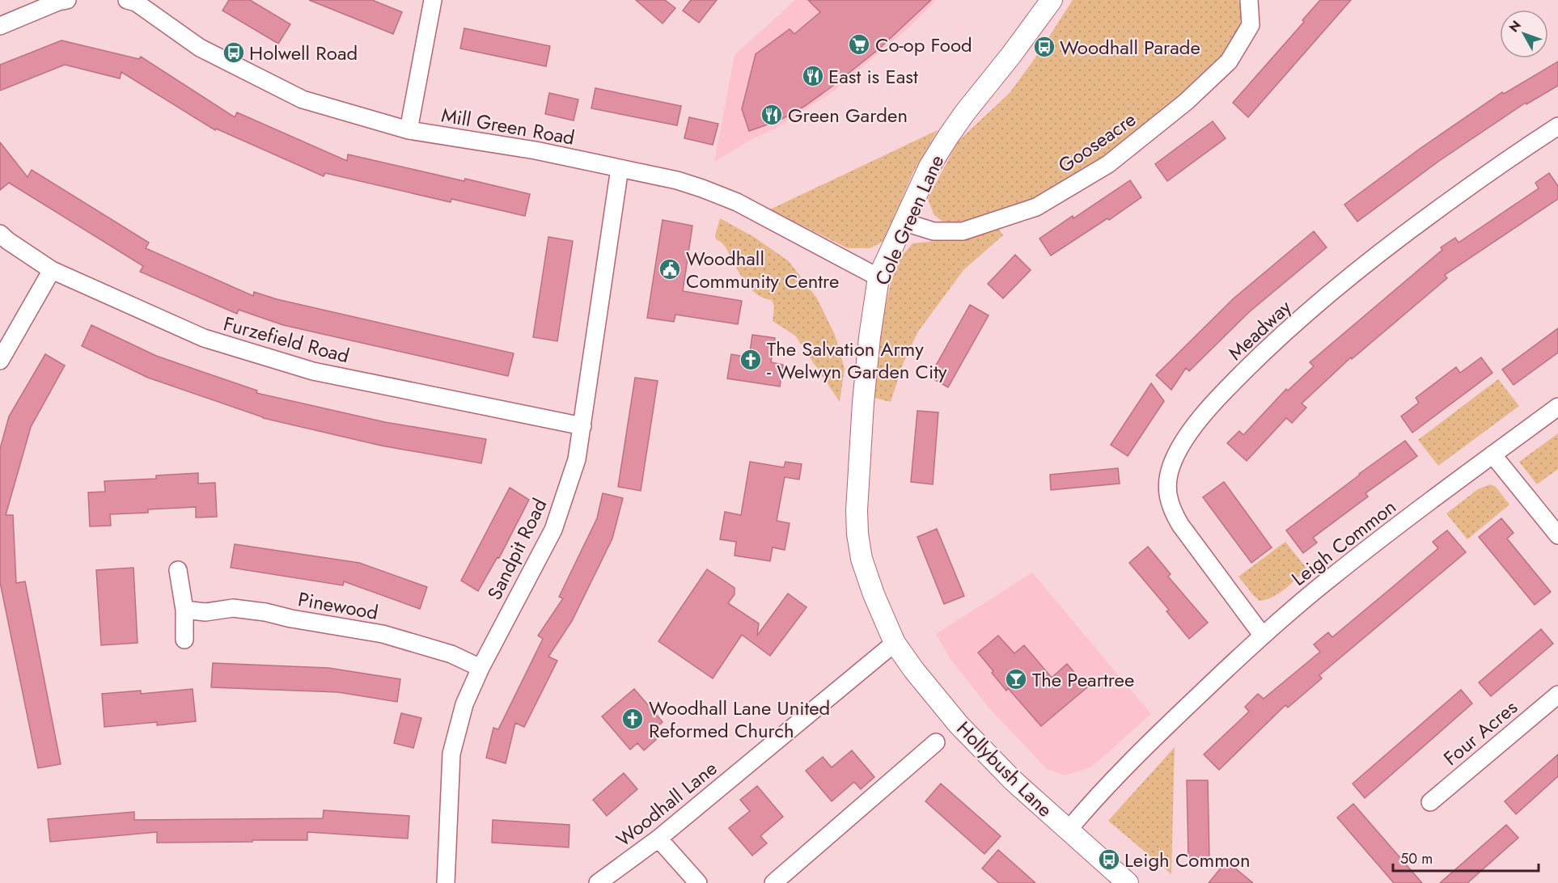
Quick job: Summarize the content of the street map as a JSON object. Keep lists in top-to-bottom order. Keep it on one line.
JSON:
{"streets":{"street":["Mill Green Road","Gooseacre","Cole Green Lane","Meadway","Furzefield Road","Leigh Common","Sandpit Road","Pinewood","Four Acres","Hollybush Lane","Woodhall Lane"]},"crossings":[["Mill Green Road","Cole Green Lane"],["Mill Green Road","Sandpit Road"],["Gooseacre","Cole Green Lane"],["Cole Green Lane","Hollybush Lane"],["Cole Green Lane","Woodhall Lane"],["Meadway","Leigh Common"],["Furzefield Road","Sandpit Road"],["Leigh Common","Hollybush Lane"],["Sandpit Road","Pinewood"],["Hollybush Lane","Woodhall Lane"]],"places":{"supermarket":["Co-op Food"],"bus stop":["Woodhall Parade","Holwell Road","Leigh Common"],"restaurant":["East is East","Green Garden"],"public building":["Woodhall Community Centre"],"church":["The Salvation Army - Welwyn Garden City","Woodhall Lane United Reformed Church"],"bar":["The Peartree"]},"scale_bar":"50 m","north":"top left"}
